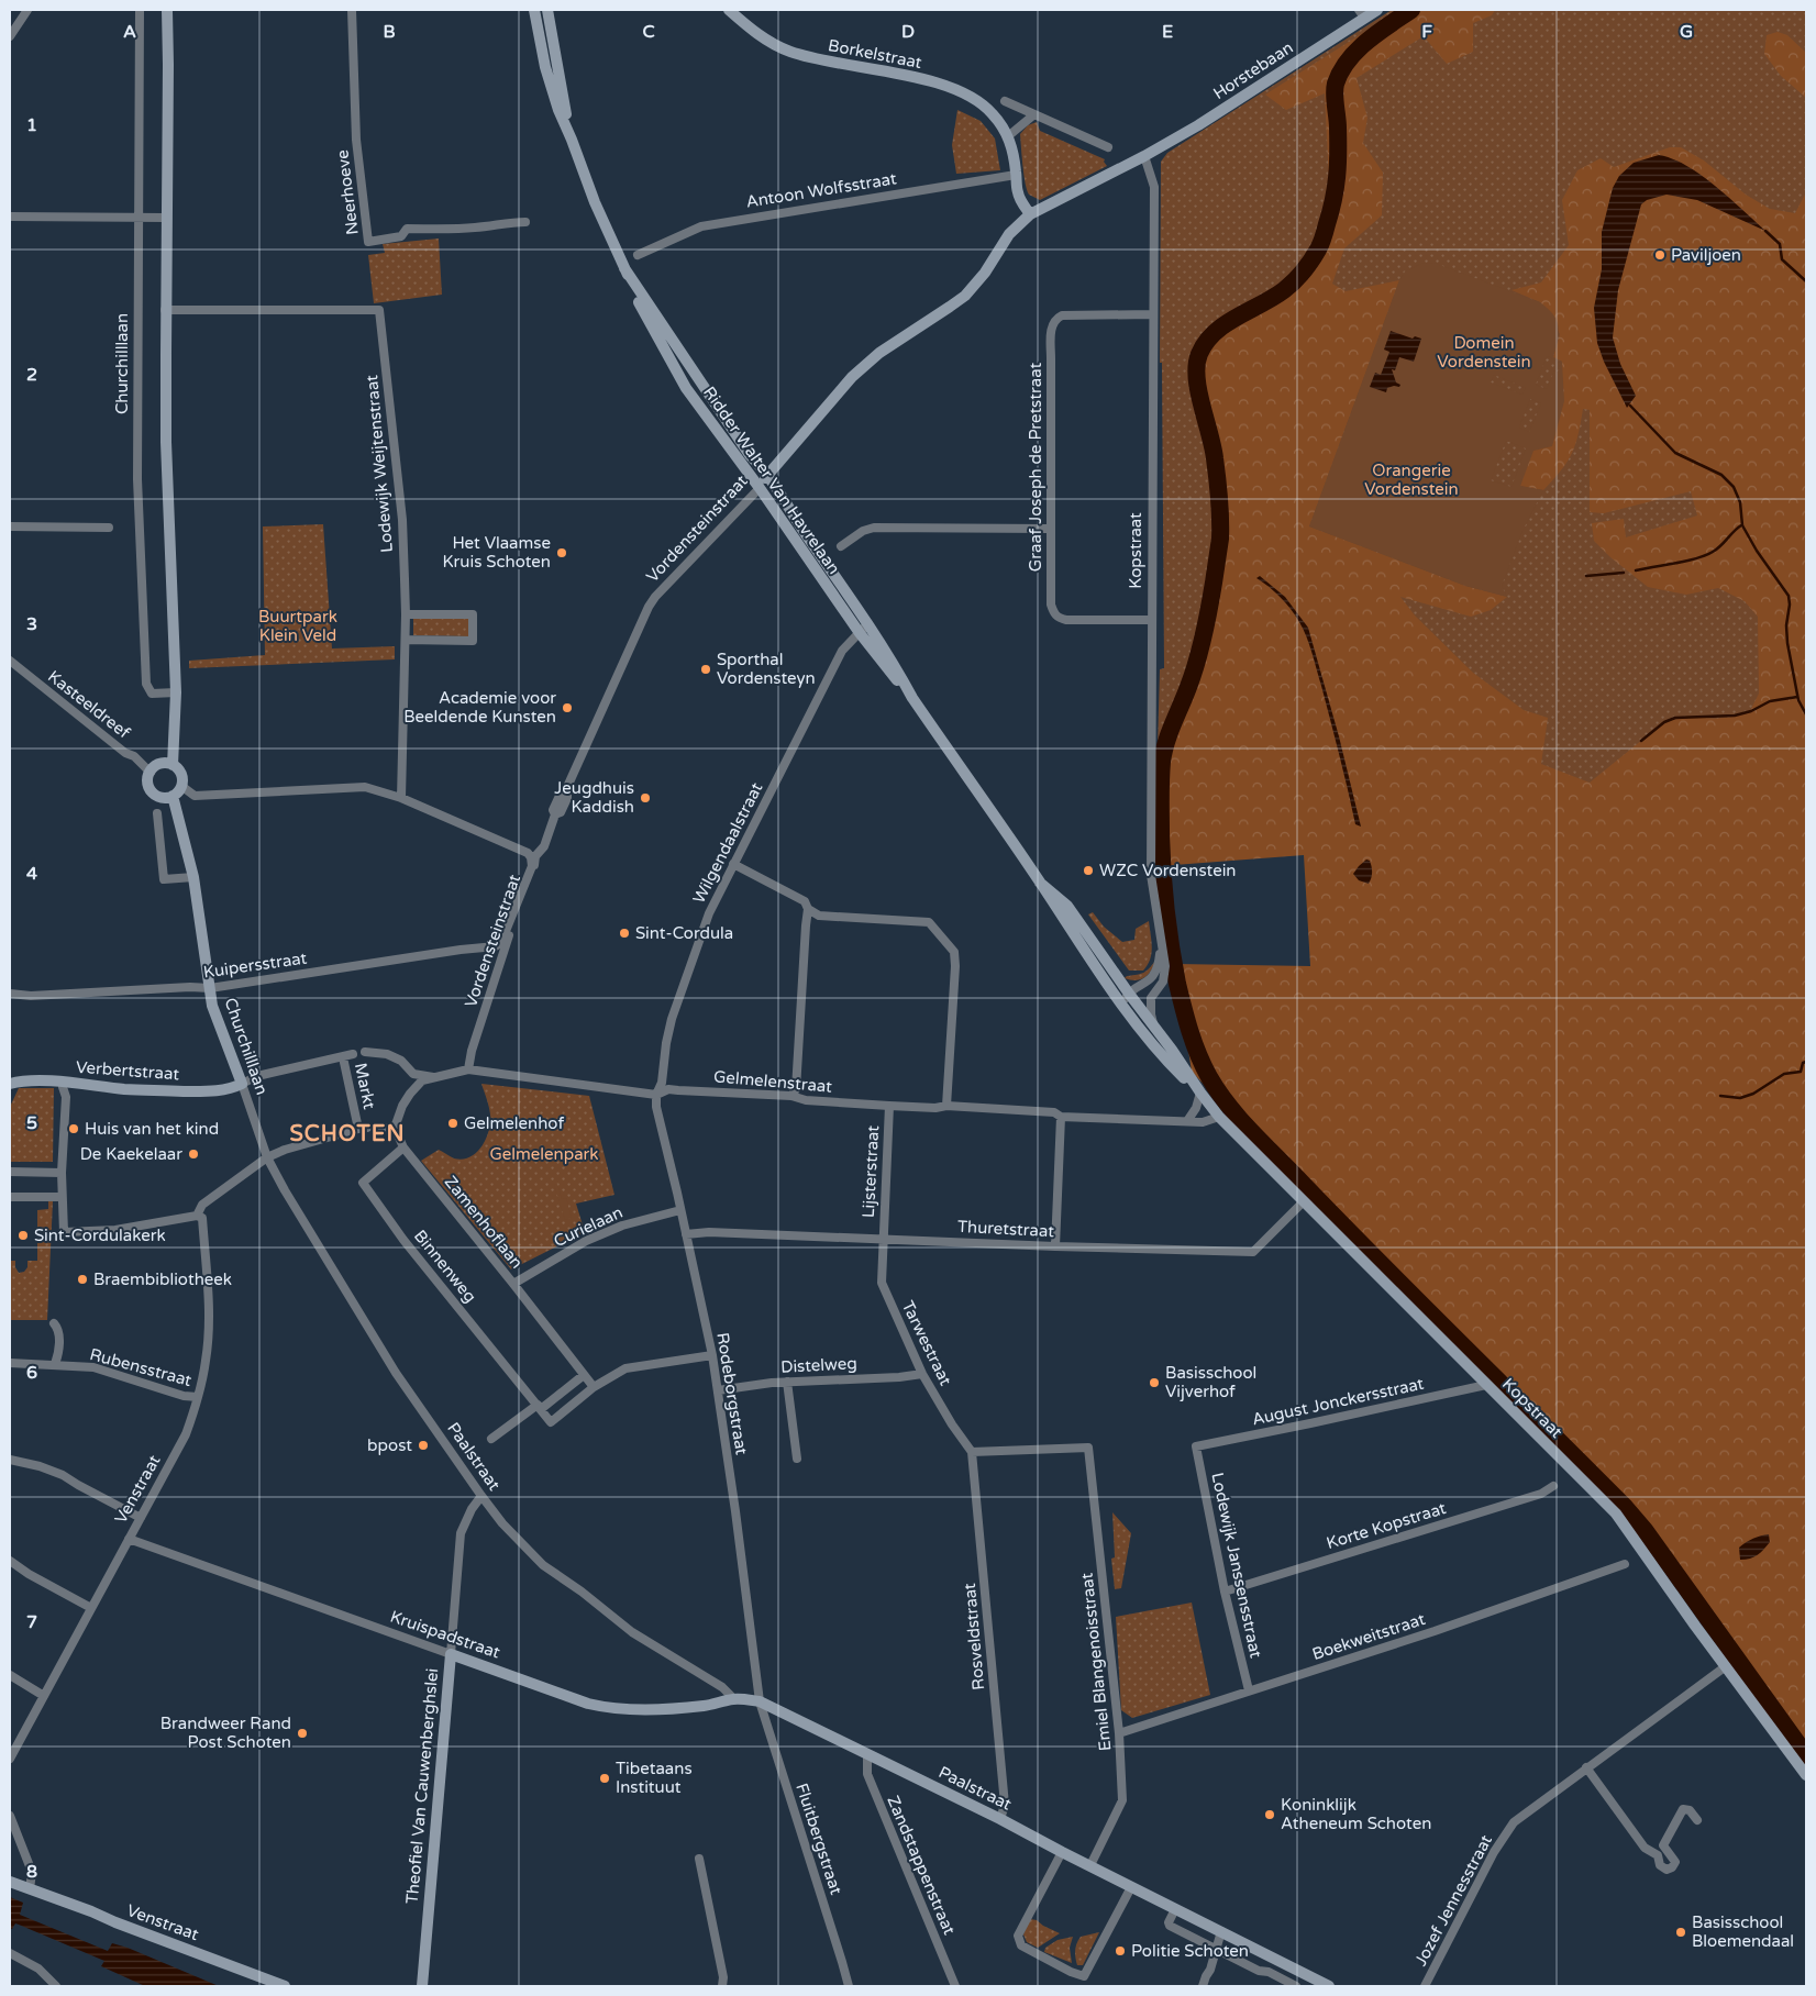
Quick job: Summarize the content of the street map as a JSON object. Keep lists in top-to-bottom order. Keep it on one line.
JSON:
{"streets":{"street":["Borkelstraat","Horstebaan","Antoon Wolfsstraat","Neerhoeve","Churchilllaan","Lodewijk Weijtenstraat","Graaf Joseph de Pretstraat","Ridder Walter Van Havrelaan","Vordensteinstraat","Kopstraat","Kasteeldreef","Wilgendaalstraat","Kuipersstraat","Verbertstraat","Gelmelenstraat","Markt","Lijsterstraat","Zamenhoflaan","Curielaan","Thuretstraat","Binnenweg","Tarwestraat","Distelweg","Rubensstraat","Rodeborgstraat","August Jonckersstraat","Paalstraat","Venstraat","Korte Kopstraat","Lodewijk Janssensstraat","Kruispadstraat","Rosveldstraat","Boekweitstraat","Emiel Blangenoisstraat","Theofiel Van Cauwenberghslei","Fluitbergstraat","Zandstappenstraat","Jozef Jennesstraat"]},"crossings":[["Borkelstraat","Antoon Wolfsstraat"],["Borkelstraat","Vordensteinstraat"],["Horstebaan","Vordensteinstraat"],["Horstebaan","Kopstraat"],["Churchilllaan","Kasteeldreef"],["Churchilllaan","Kuipersstraat"],["Churchilllaan","Verbertstraat"],["Churchilllaan","Markt"],["Churchilllaan","Paalstraat"],["Lodewijk Weijtenstraat","Vordensteinstraat"],["Graaf Joseph de Pretstraat","Kopstraat"],["Ridder Walter Van Havrelaan","Vordensteinstraat"],["Ridder Walter Van Havrelaan","Kopstraat"],["Ridder Walter Van Havrelaan","Wilgendaalstraat"],["Vordensteinstraat","Kopstraat"],["Vordensteinstraat","Kuipersstraat"],["Vordensteinstraat","Gelmelenstraat"],["Kopstraat","Gelmelenstraat"],["Kopstraat","Thuretstraat"],["Kopstraat","August Jonckersstraat"],["Kopstraat","Jozef Jennesstraat"],["Wilgendaalstraat","Gelmelenstraat"],["Wilgendaalstraat","Rodeborgstraat"],["Verbertstraat","Markt"],["Gelmelenstraat","Lijsterstraat"],["Gelmelenstraat","Rodeborgstraat"],["Markt","Paalstraat"],["Markt","Venstraat"],["Lijsterstraat","Thuretstraat"],["Lijsterstraat","Tarwestraat"],["Zamenhoflaan","Curielaan"],["Zamenhoflaan","Binnenweg"],["Curielaan","Rodeborgstraat"],["Thuretstraat","Tarwestraat"],["Thuretstraat","Rodeborgstraat"],["Tarwestraat","Distelweg"],["Tarwestraat","Rosveldstraat"],["Tarwestraat","Emiel Blangenoisstraat"],["Distelweg","Rodeborgstraat"],["Rubensstraat","Venstraat"],["Rodeborgstraat","Paalstraat"],["Rodeborgstraat","Kruispadstraat"],["Rodeborgstraat","Fluitbergstraat"],["August Jonckersstraat","Lodewijk Janssensstraat"],["Paalstraat","Kruispadstraat"],["Paalstraat","Rosveldstraat"],["Paalstraat","Emiel Blangenoisstraat"],["Paalstraat","Theofiel Van Cauwenberghslei"],["Paalstraat","Fluitbergstraat"],["Paalstraat","Zandstappenstraat"],["Venstraat","Kruispadstraat"],["Korte Kopstraat","Lodewijk Janssensstraat"],["Lodewijk Janssensstraat","Boekweitstraat"],["Kruispadstraat","Theofiel Van Cauwenberghslei"],["Kruispadstraat","Fluitbergstraat"],["Rosveldstraat","Emiel Blangenoisstraat"],["Boekweitstraat","Emiel Blangenoisstraat"]],"districts":["SCHOTEN"],"parks":["Domein Vordenstein","Orangerie Vordenstein","Buurtpark Klein Veld","Gelmelenpark"],"places":["Paviljoen","Het Vlaamse Kruis Schoten","Sporthal Vordensteyn","Academie voor Beeldende Kunsten","Jeugdhuis Kaddish","WZC Vordenstein","Sint-Cordula","Gelmelenhof","Huis van het kind","De Kaekelaar","Sint-Cordulakerk","Braembibliotheek","Basisschool Vijverhof","bpost","Brandweer Rand Post Schoten","Tibetaans Instituut","Koninklijk Atheneum Schoten","Basisschool Bloemendaal","Politie Schoten"],"grid":{"columns":["A","B","C","D","E","F","G"],"rows":["1","2","3","4","5","6","7","8"]}}
